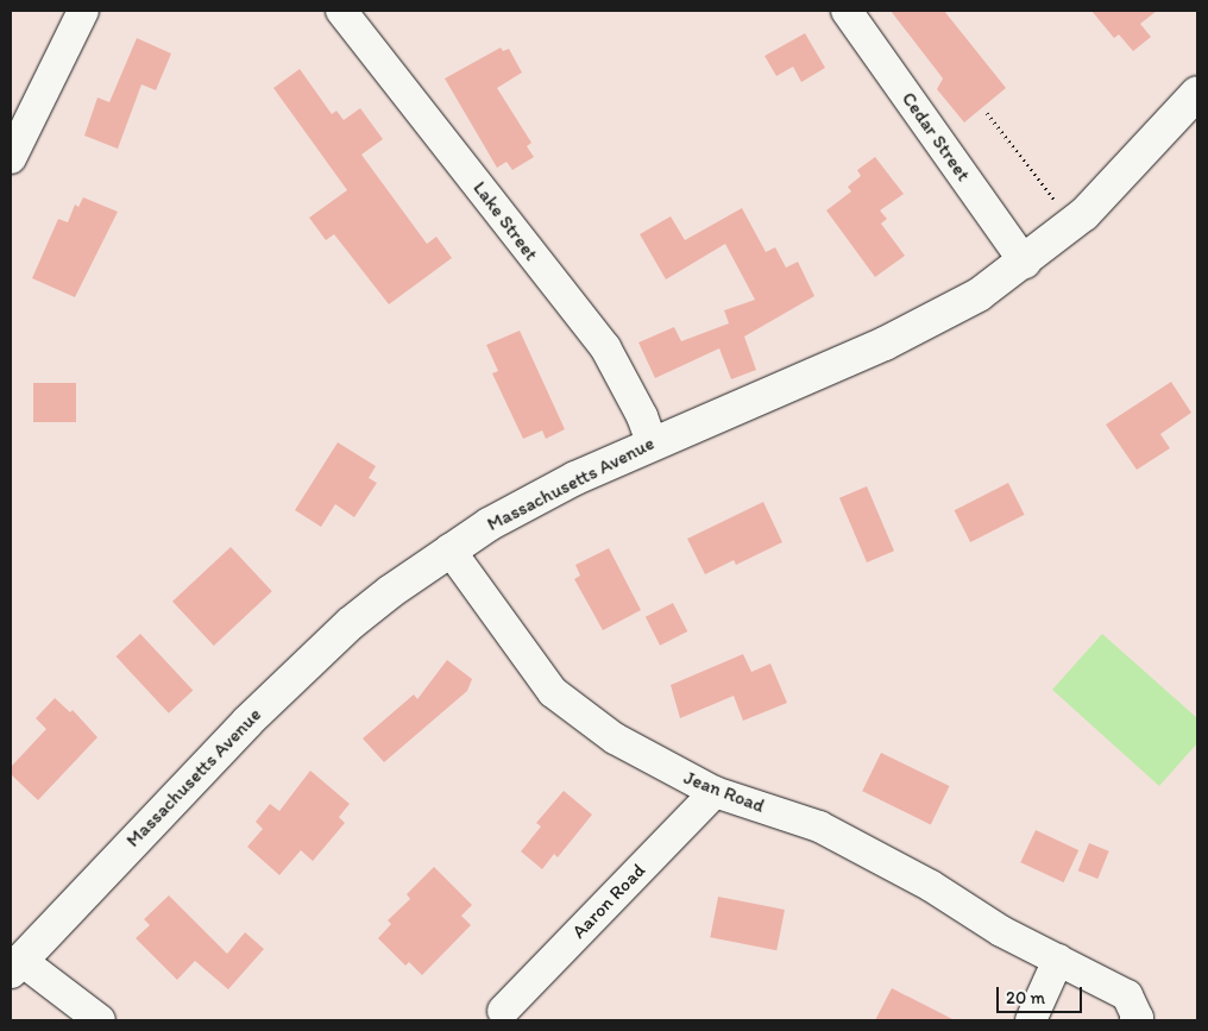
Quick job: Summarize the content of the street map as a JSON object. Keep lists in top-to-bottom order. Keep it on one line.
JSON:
{"streets":{"main road":["Massachusetts Avenue"],"street":["Cedar Street","Lake Street","Jean Road","Aaron Road"]},"crossings":[["Cedar Street","Massachusetts Avenue"],["Lake Street","Massachusetts Avenue"],["Massachusetts Avenue","Jean Road"],["Jean Road","Aaron Road"]],"scale_bar":"20 m"}
